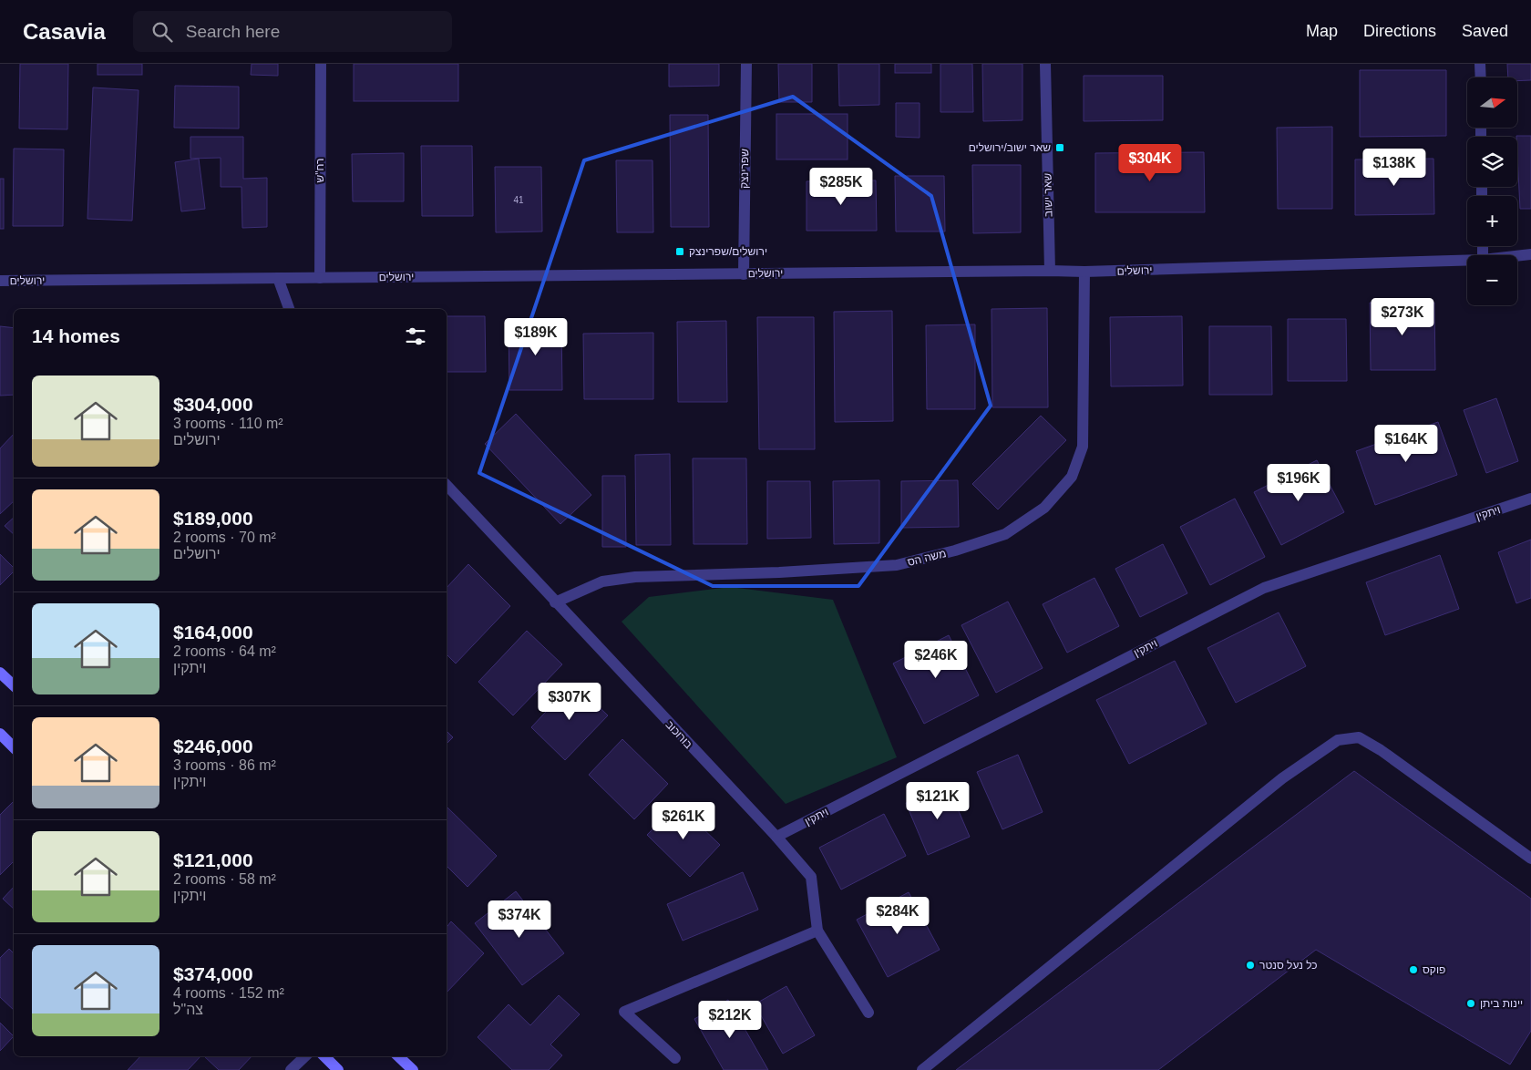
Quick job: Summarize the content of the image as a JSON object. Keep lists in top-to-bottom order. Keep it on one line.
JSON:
{"streets":{"street":["שפרינצק","רח\"ש","שאר ישוב","ירושלים","ויתקין","משה הס","בורוכוב"]},"crossings":[["שפרינצק","ירושלים"],["רח\"ש","ירושלים"],["שאר ישוב","ירושלים"],["ירושלים","משה הס"],["ויתקין","בורוכוב"],["משה הס","בורוכוב"]],"places":{"transit":["שאר ישוב/ירושלים","ירושלים/שפרינצק"],"other":["כל נעל סנטר","פוקס","יינות ביתן"]},"house_numbers":["41"],"north":"right","page":{"header":"Casavia","search":"Search here","nav":["Map","Directions","Saved"],"map_buttons":["+","−"],"price":["$304K","$138K","$285K","$273K","$189K","$164K","$196K","$246K","$307K","$121K","$261K","$284K","$374K","$212K"],"heading":"14 homes","list":[{"name":"$304,000","note":"3 rooms · 110 m² · ירושלים"},{"name":"$189,000","note":"2 rooms · 70 m² · ירושלים"},{"name":"$164,000","note":"2 rooms · 64 m² · ויתקין"},{"name":"$246,000","note":"3 rooms · 86 m² · ויתקין"},{"name":"$121,000","note":"2 rooms · 58 m² · ויתקין"},{"name":"$374,000","note":"4 rooms · 152 m² · צה\"ל"}]}}
